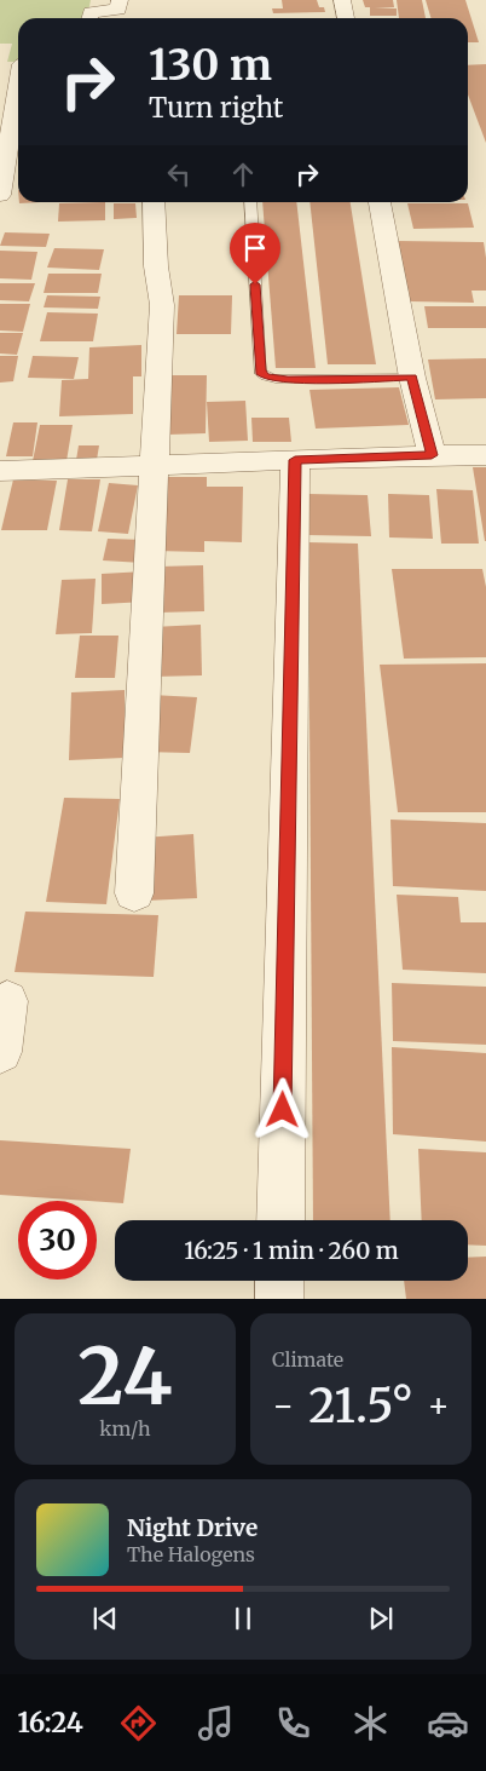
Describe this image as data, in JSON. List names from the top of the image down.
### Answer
{
  "page": {
    "turn": ["130 m", "Turn right"],
    "limit": "30",
    "trip": "16:25 · 1 min · 260 m",
    "tile": [
      ["24", "km/h"],
      "Climate"
    ],
    "heat": ["−", "21.5°", "+"],
    "song": ["Night Drive", "The Halogens"],
    "tabs": "16:24"
  }
}
